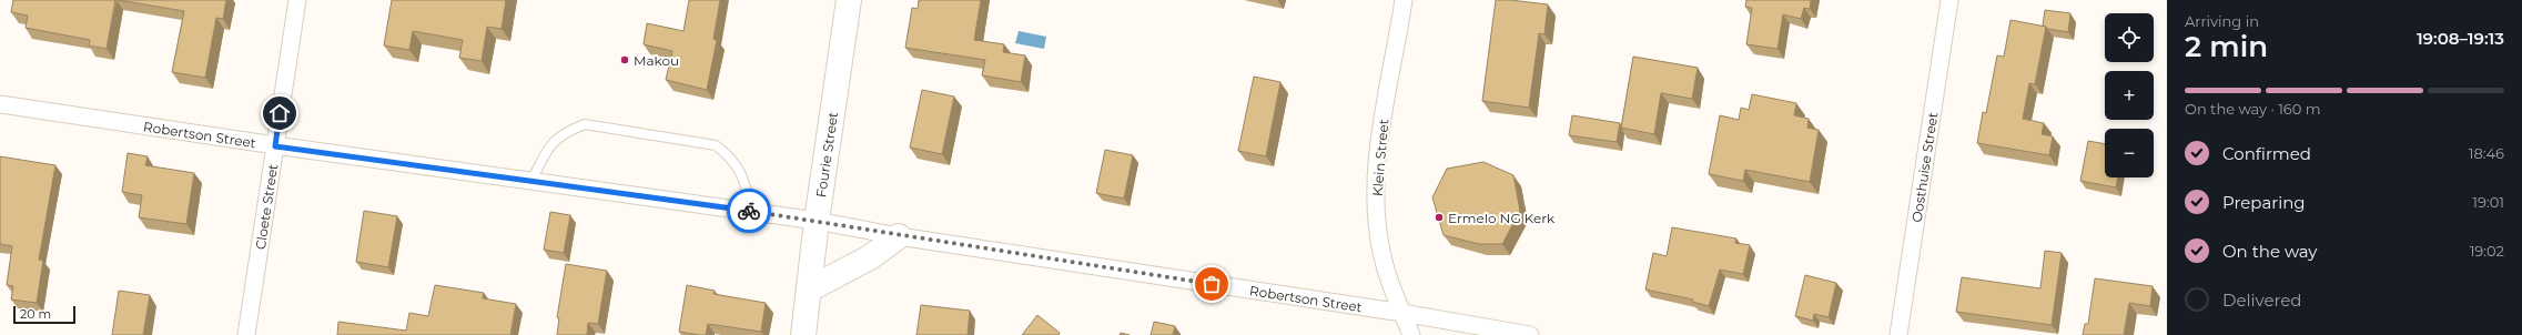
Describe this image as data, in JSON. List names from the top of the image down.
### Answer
{
  "streets": {
    "highway": ["Fourie Street"],
    "street": [
      "Robertson Street",
      "Klein Street",
      "Oosthuise Street",
      "Cloete Street"
    ]
  },
  "crossings": [
    ["Robertson Street", "Fourie Street"],
    ["Robertson Street", "Klein Street"],
    ["Robertson Street", "Cloete Street"]
  ],
  "places": ["Makou", "Ermelo NG Kerk"],
  "scale_bar": "20 m",
  "page": {
    "heading": ["2 min", "Arriving in", "19:08–19:13"],
    "map_buttons": ["+", "−"],
    "bar": "On the way · 160 m",
    "list": [
      ["Confirmed", "18:46"],
      ["Preparing", "19:01"],
      ["On the way", "19:02"],
      "Delivered"
    ],
    "scale": "20 m"
  }
}
